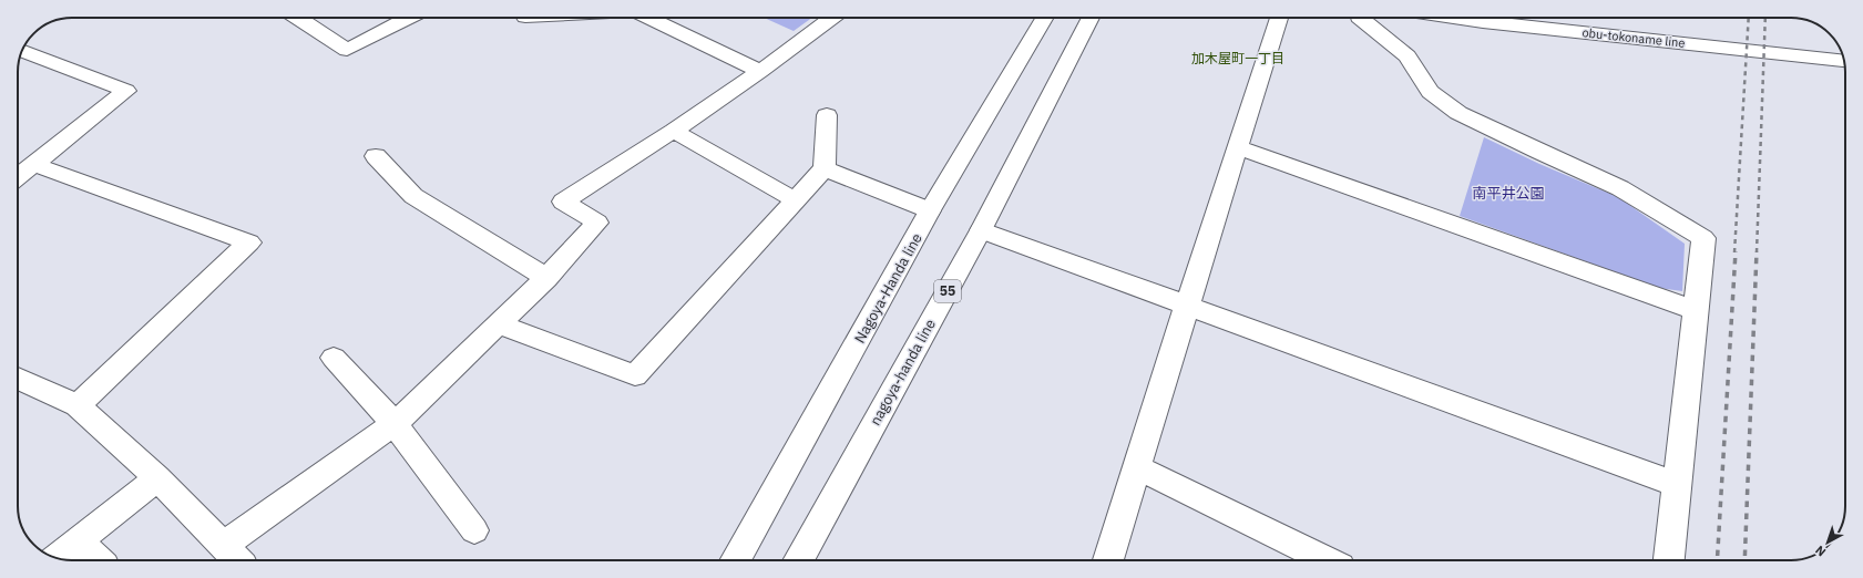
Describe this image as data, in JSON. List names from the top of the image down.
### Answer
{
  "streets": {
    "street": [
      "obu-tokoname line",
      "Nagoya-Handa line",
      "55",
      "nagoya-handa line"
    ]
  },
  "districts": ["加木屋町一丁目"],
  "parks": ["南平井公園"],
  "north": "bottom left"
}
